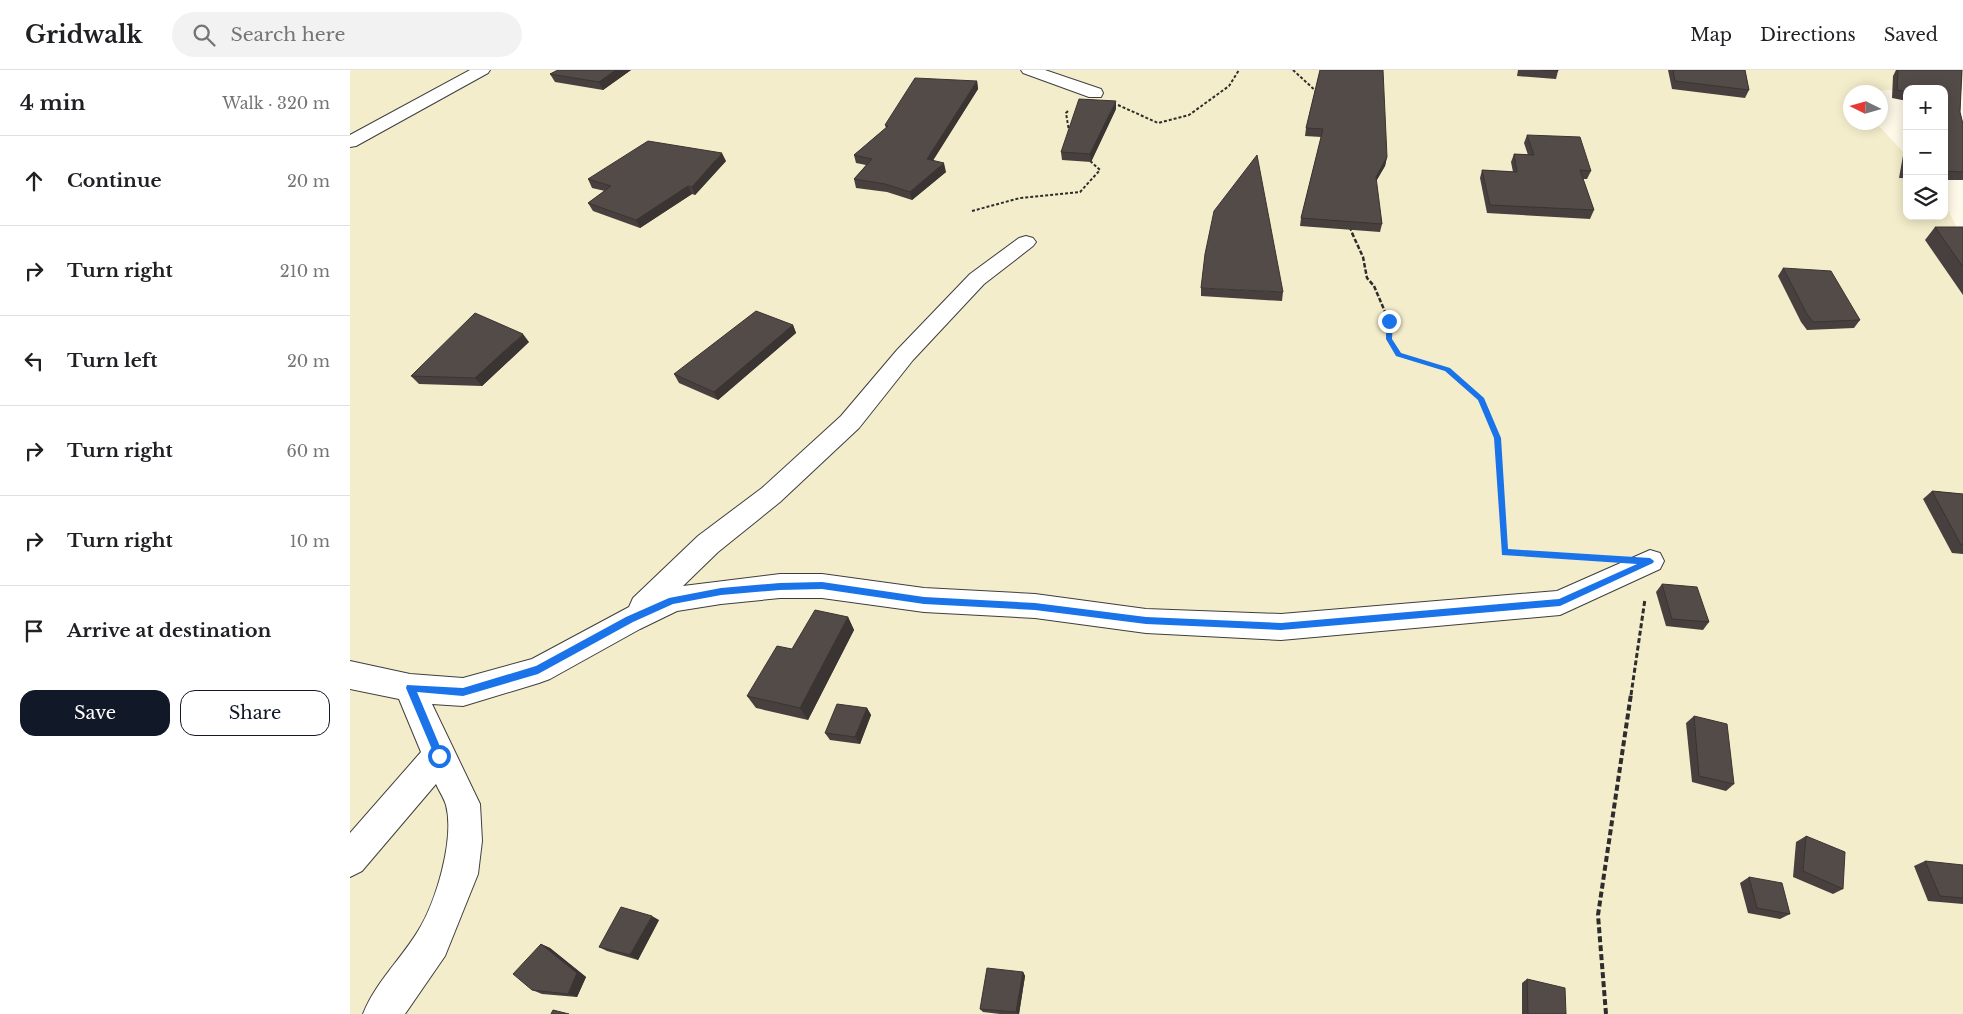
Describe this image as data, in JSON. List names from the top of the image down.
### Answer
{
  "north": "left",
  "page": {
    "header": "Gridwalk",
    "search": "Search here",
    "nav": ["Map", "Directions", "Saved"],
    "heading": ["4 min", "Walk · 320 m"],
    "map_buttons": ["+", "−"],
    "list": [
      ["Continue", "20 m"],
      ["Turn right", "210 m"],
      ["Turn left", "20 m"],
      ["Turn right", "60 m"],
      ["Turn right", "10 m"],
      "Arrive at destination"
    ],
    "buttons": ["Save", "Share"]
  }
}
